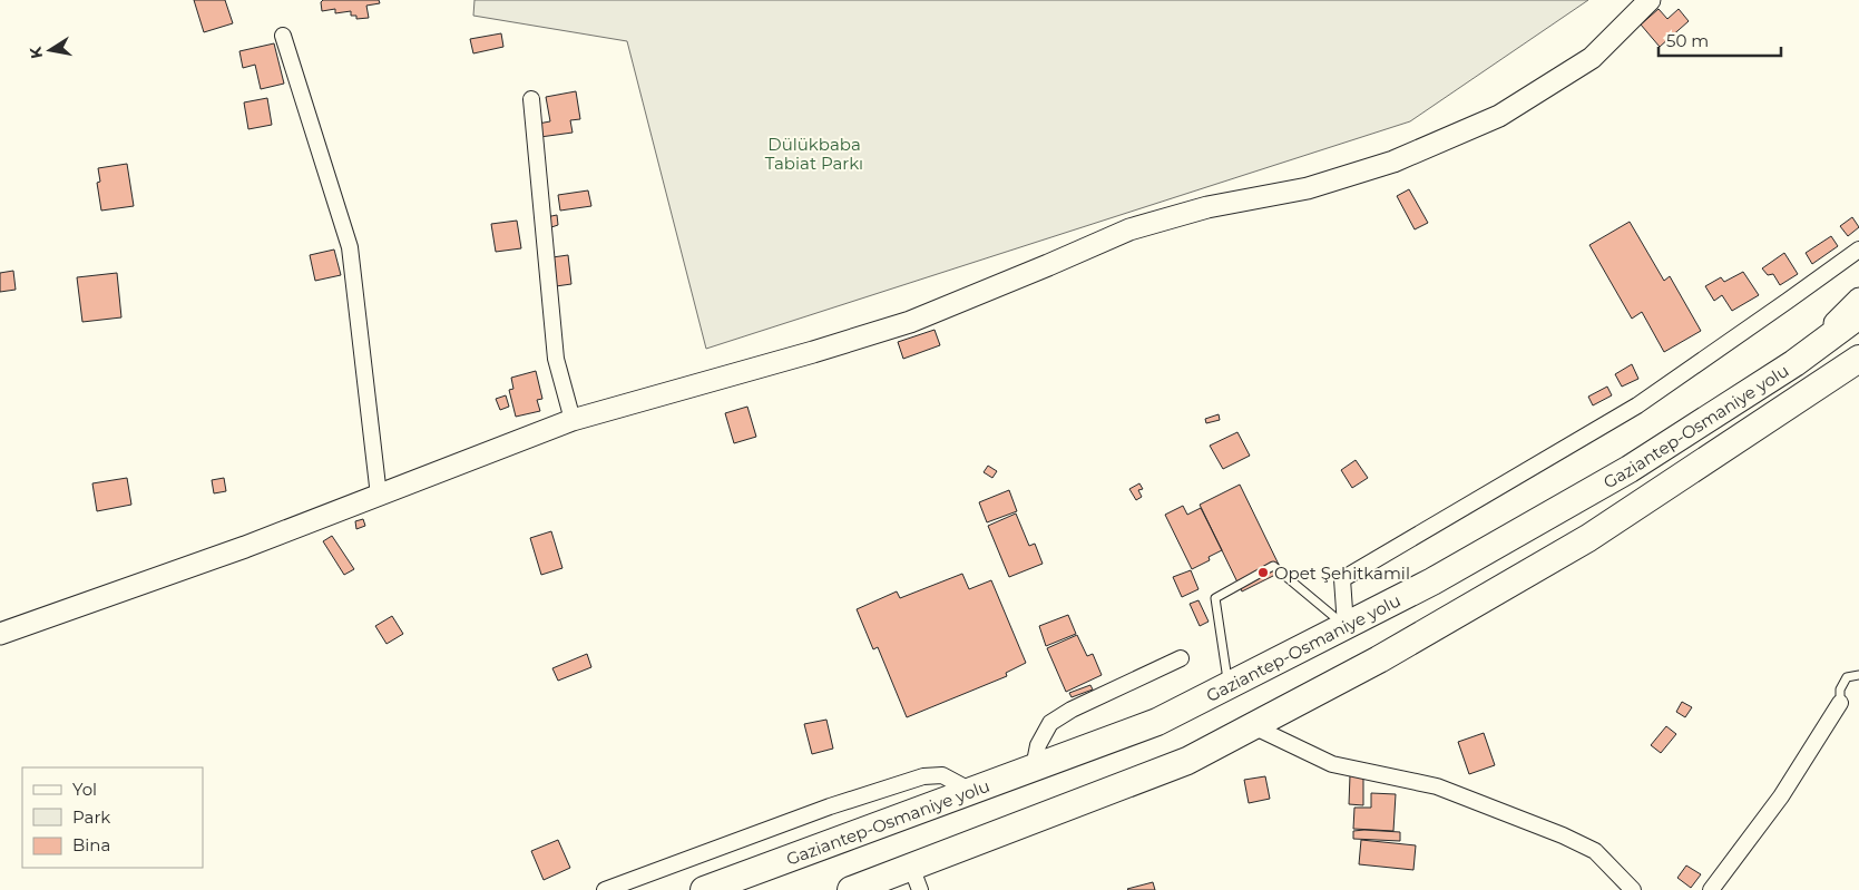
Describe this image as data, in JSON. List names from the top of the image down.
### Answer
{
  "streets": {
    "highway": ["Gaziantep-Osmaniye yolu"]
  },
  "parks": ["Dülükbaba Tabiat Parkı"],
  "places": ["Opet Şehitkamil"],
  "legend": ["Yol", "Park", "Bina"],
  "scale_bar": "50 m",
  "north": "left"
}
